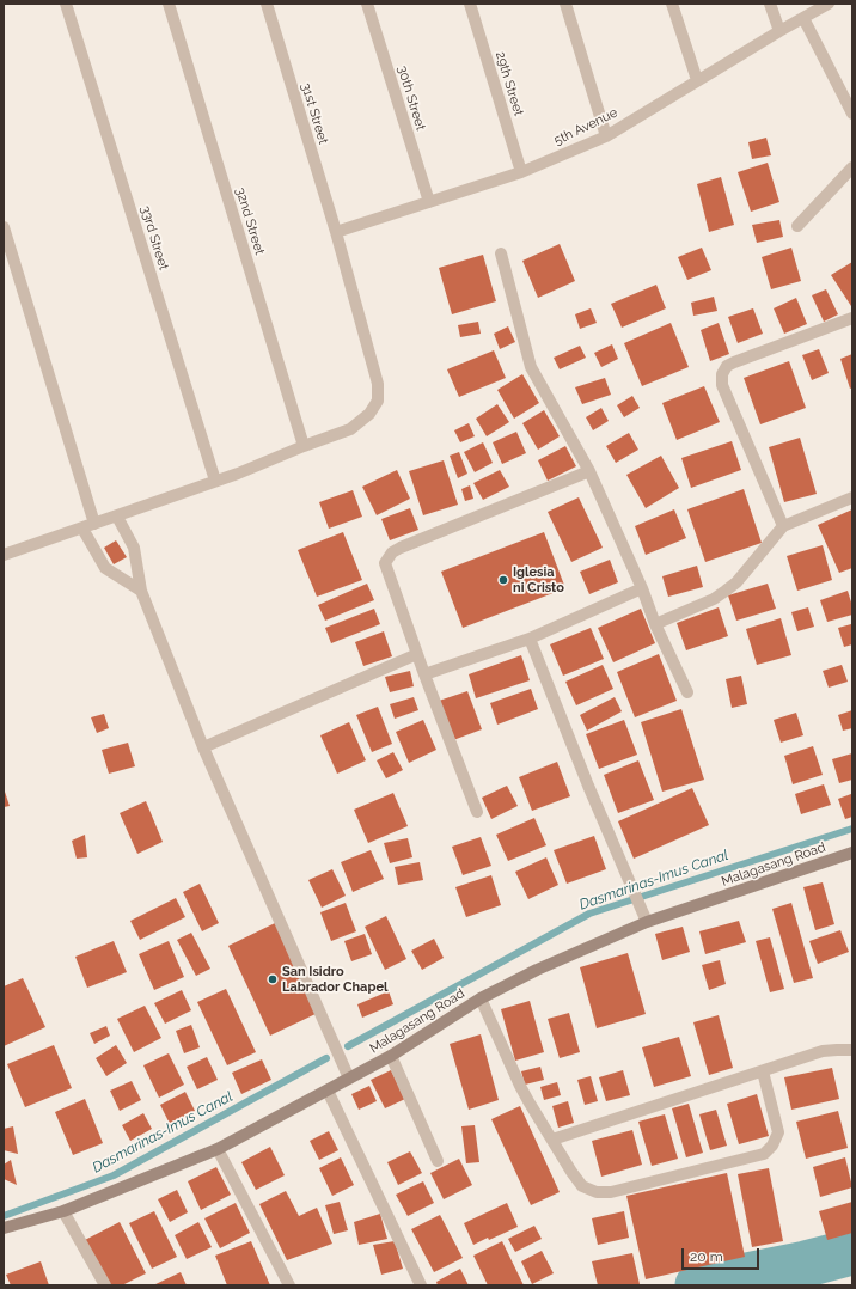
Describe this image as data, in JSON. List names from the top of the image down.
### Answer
{
  "streets": {
    "main road": ["Malagasang Road"],
    "street": [
      "29th Street",
      "30th Street",
      "31st Street",
      "5th Avenue",
      "32nd Street",
      "33rd Street"
    ]
  },
  "crossings": [
    ["29th Street", "5th Avenue"],
    ["30th Street", "5th Avenue"],
    ["31st Street", "5th Avenue"],
    ["31st Street", "32nd Street"],
    ["31st Street", "33rd Street"]
  ],
  "water": ["Dasmarinas-Imus Canal"],
  "places": ["Iglesia ni Cristo", "San Isidro Labrador Chapel"],
  "scale_bar": "20 m"
}
